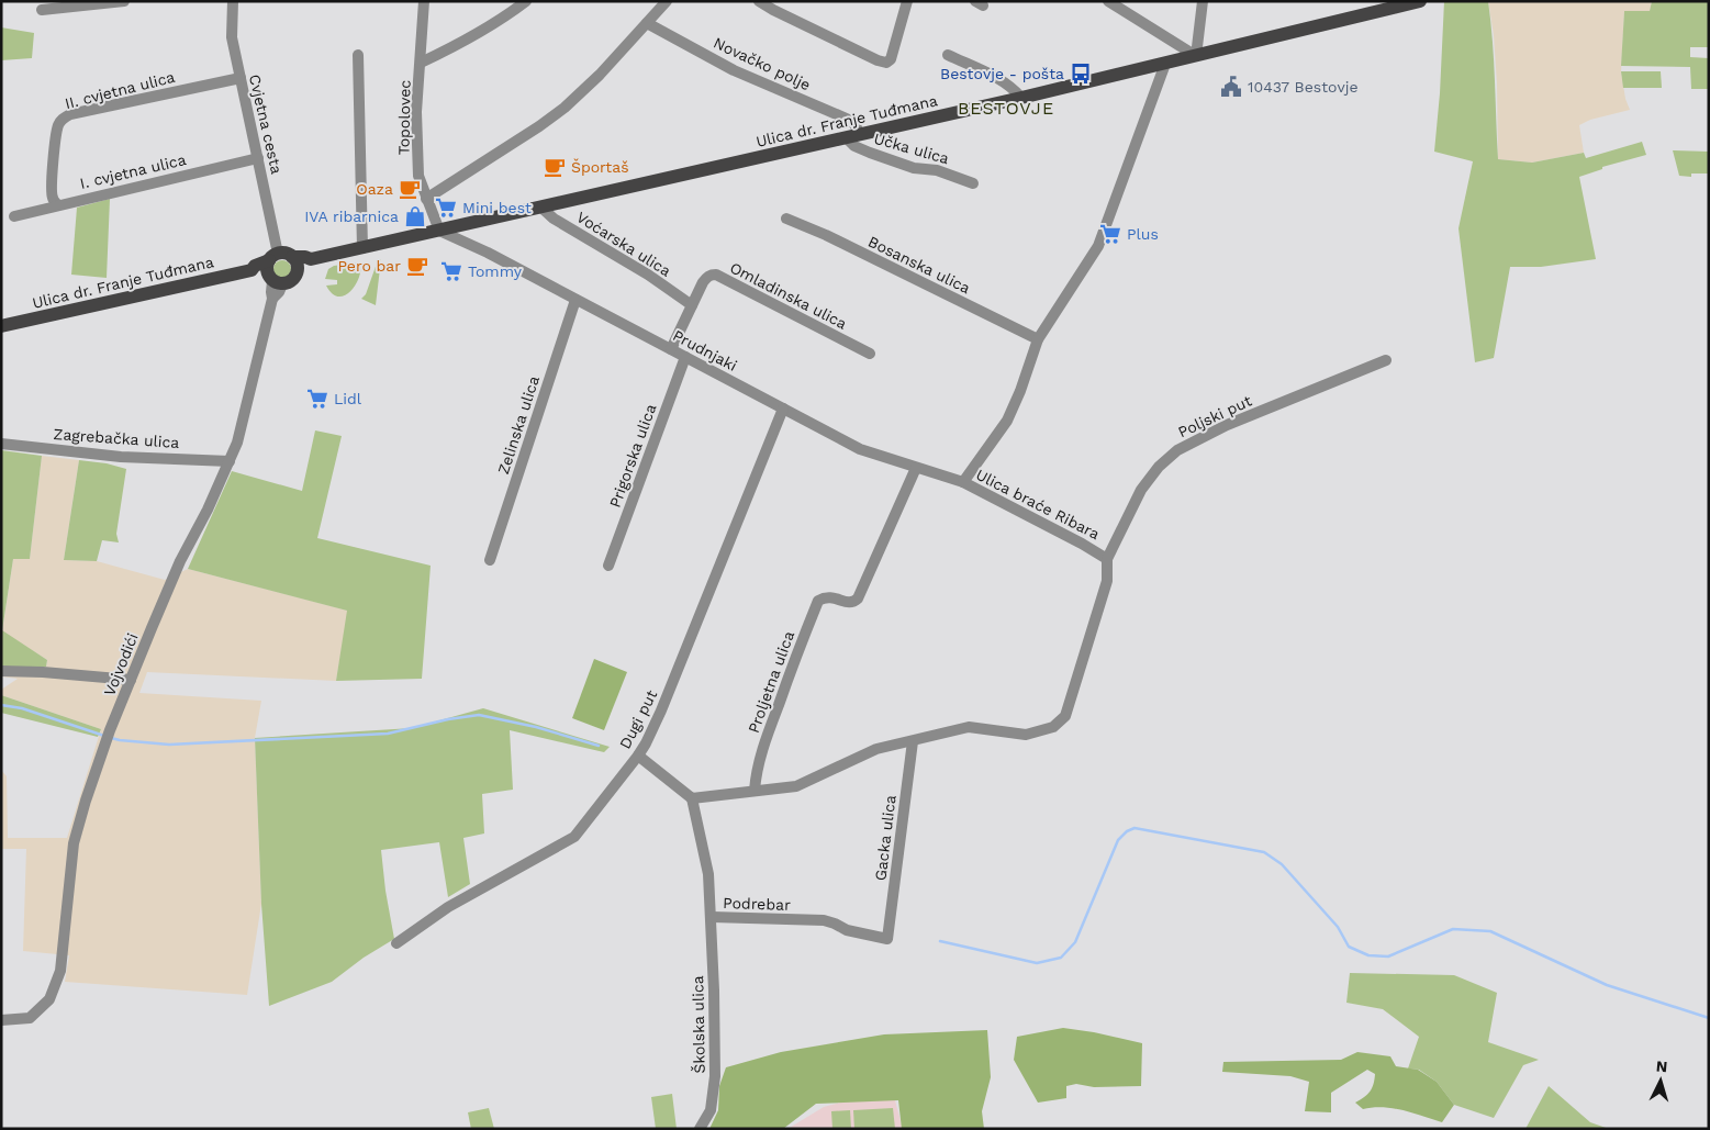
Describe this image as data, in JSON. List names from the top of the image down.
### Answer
{
  "streets": {
    "main road": ["Ulica dr. Franje Tuđmana"],
    "street": [
      "Novačko polje",
      "II. cvjetna ulica",
      "Topolovec",
      "Cvjetna cesta",
      "Učka ulica",
      "I. cvjetna ulica",
      "Voćarska ulica",
      "Bosanska ulica",
      "Omladinska ulica",
      "Prudnjaki",
      "Poljski put",
      "Zelinska ulica",
      "Zagrebačka ulica",
      "Prigorska ulica",
      "Ulica braće Ribara",
      "Vojvodići",
      "Proljetna ulica",
      "Dugi put",
      "Gacka ulica",
      "Podrebar",
      "Školska ulica"
    ]
  },
  "crossings": [
    ["Novačko polje", "Ulica dr. Franje Tuđmana"],
    ["II. cvjetna ulica", "Cvjetna cesta"],
    ["II. cvjetna ulica", "I. cvjetna ulica"],
    ["Topolovec", "Ulica dr. Franje Tuđmana"],
    ["Topolovec", "Prudnjaki"],
    ["Ulica dr. Franje Tuđmana", "Cvjetna cesta"],
    ["Ulica dr. Franje Tuđmana", "Učka ulica"],
    ["Ulica dr. Franje Tuđmana", "Voćarska ulica"],
    ["Ulica dr. Franje Tuđmana", "Prudnjaki"],
    ["Ulica dr. Franje Tuđmana", "Ulica braće Ribara"],
    ["Ulica dr. Franje Tuđmana", "Vojvodići"],
    ["Cvjetna cesta", "I. cvjetna ulica"],
    ["Cvjetna cesta", "Vojvodići"],
    ["Voćarska ulica", "Omladinska ulica"],
    ["Bosanska ulica", "Ulica braće Ribara"],
    ["Omladinska ulica", "Prudnjaki"],
    ["Prudnjaki", "Zelinska ulica"],
    ["Prudnjaki", "Prigorska ulica"],
    ["Prudnjaki", "Ulica braće Ribara"],
    ["Prudnjaki", "Proljetna ulica"],
    ["Prudnjaki", "Dugi put"],
    ["Poljski put", "Ulica braće Ribara"],
    ["Zagrebačka ulica", "Vojvodići"],
    ["Ulica braće Ribara", "Proljetna ulica"],
    ["Ulica braće Ribara", "Gacka ulica"],
    ["Ulica braće Ribara", "Podrebar"],
    ["Gacka ulica", "Podrebar"],
    ["Podrebar", "Školska ulica"]
  ],
  "districts": ["BESTOVJE"],
  "places": {
    "bus stop": ["Bestovje - pošta"],
    "public building": ["10437 Bestovje"],
    "cafe": ["Športaš", "Oaza", "Pero bar"],
    "supermarket": [
      "Mini best",
      "Plus",
      "Tommy",
      "Lidl"
    ],
    "shop": ["IVA ribarnica"]
  },
  "north": "top"
}
